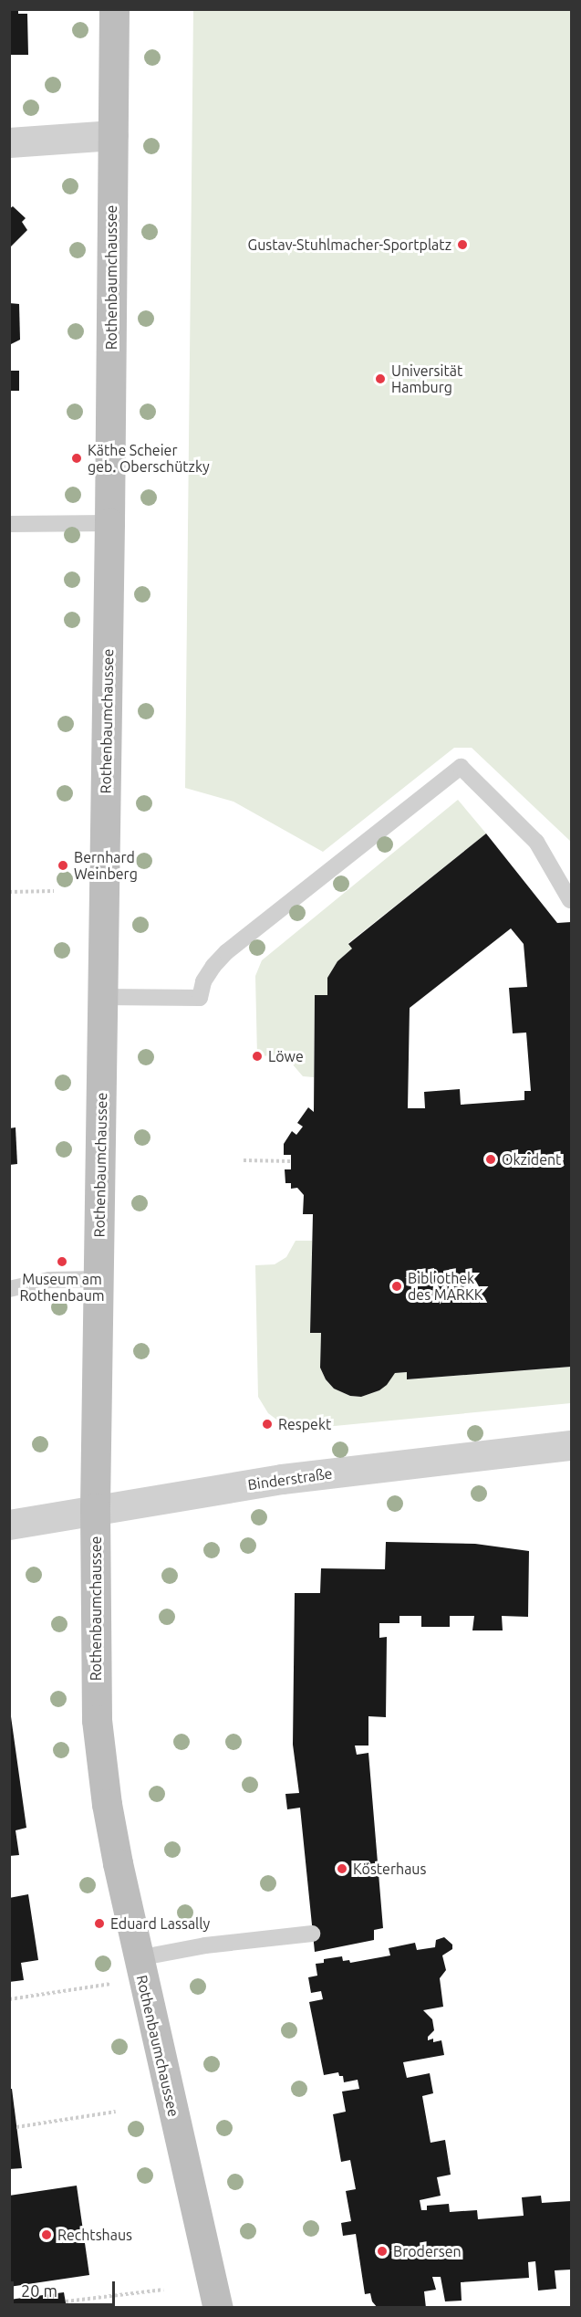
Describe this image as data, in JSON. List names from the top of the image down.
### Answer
{
  "streets": {
    "main road": ["Rothenbaumchaussee"],
    "street": ["Binderstraße"]
  },
  "crossings": [
    ["Rothenbaumchaussee", "Binderstraße"]
  ],
  "places": [
    "Gustav-Stuhlmacher-Sportplatz",
    "Universität Hamburg",
    "Käthe Scheier geb. Oberschützky",
    "Bernhard Weinberg",
    "Löwe",
    "Okzident",
    "Museum am Rothenbaum",
    "Bibliothek des MARKK",
    "Respekt",
    "Kösterhaus",
    "Eduard Lassally",
    "Rechtshaus",
    "Brodersen"
  ],
  "scale_bar": "20 m"
}
